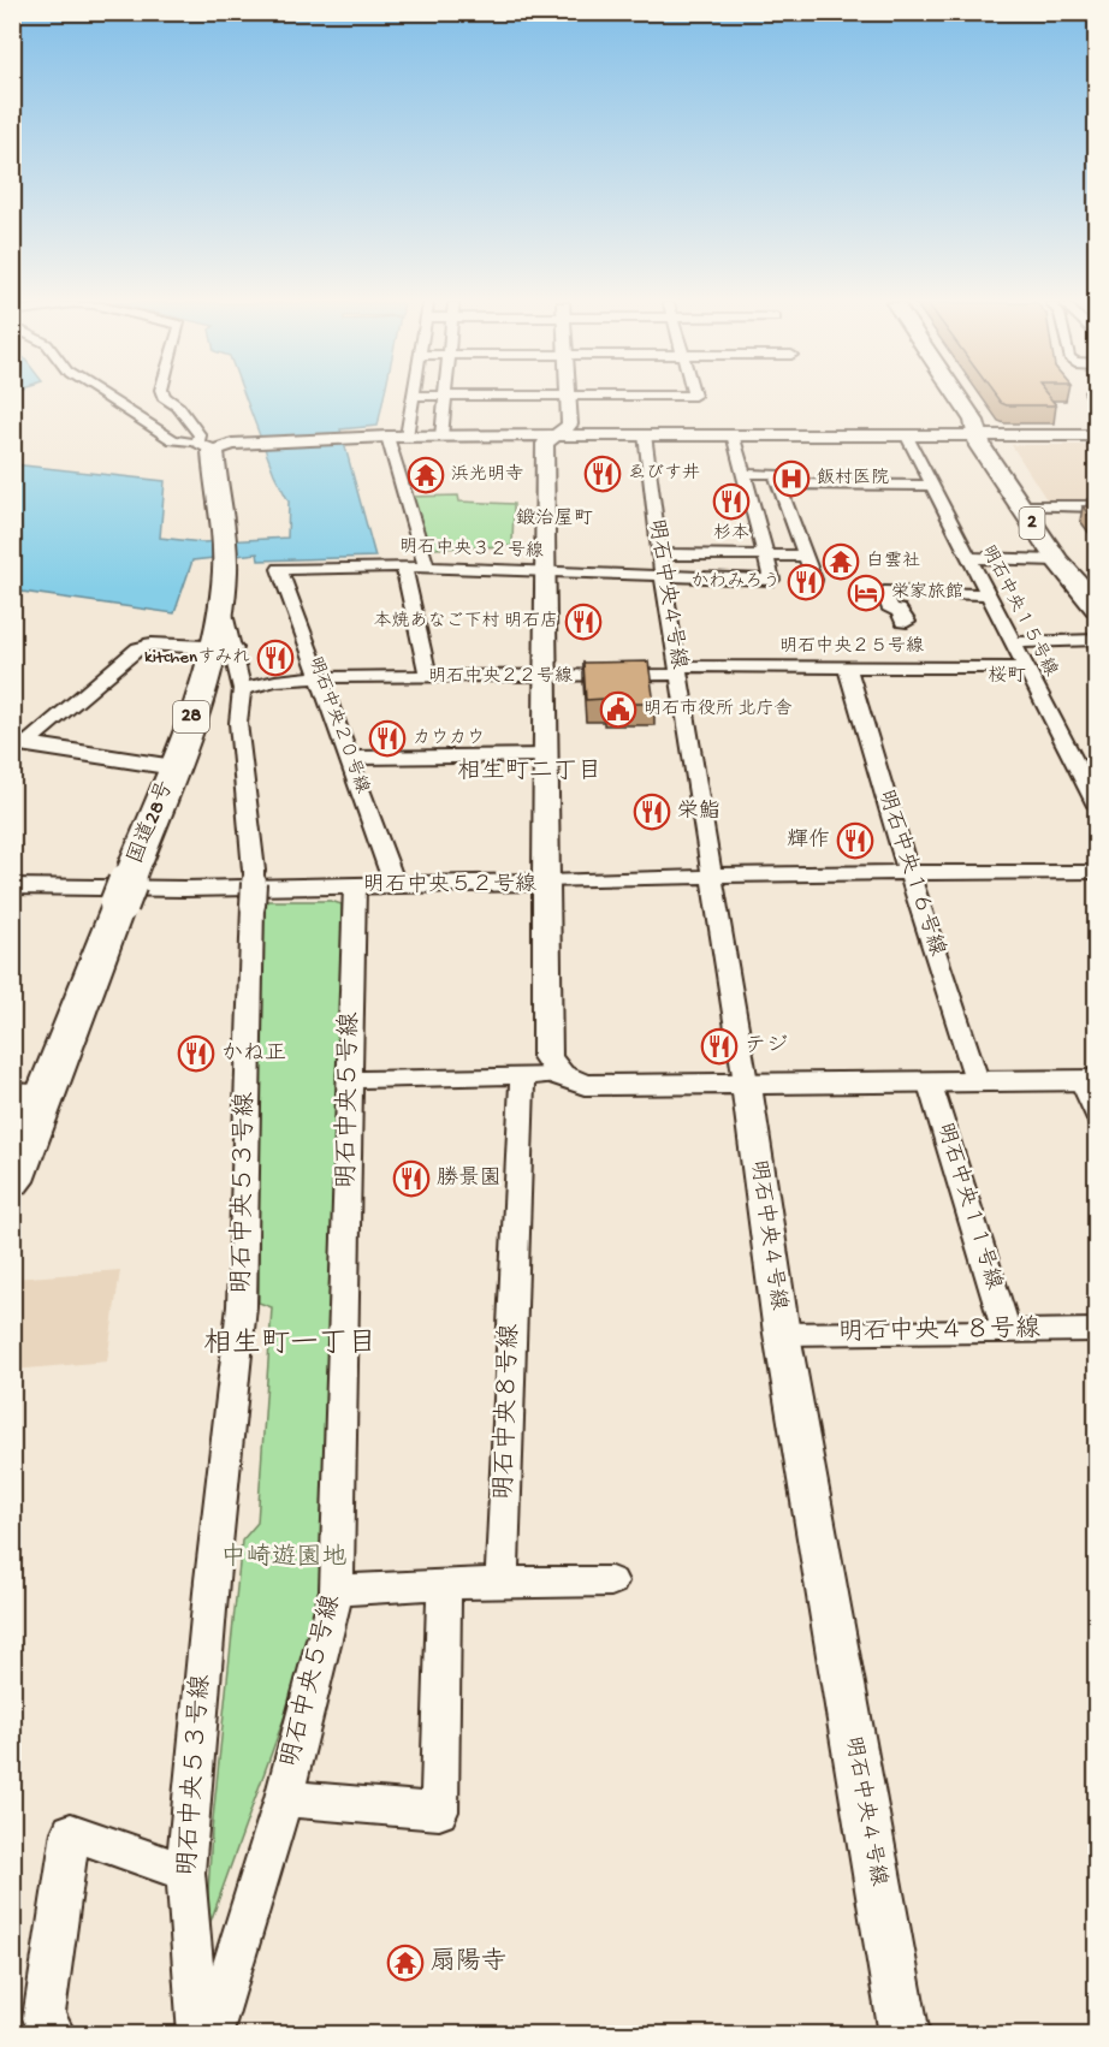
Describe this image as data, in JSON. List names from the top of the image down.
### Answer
{
  "streets": {
    "highway": ["2", "28", "国道28号"],
    "street": [
      "明石中央３２号線",
      "明石中央４号線",
      "明石中央１５号線",
      "明石中央２５号線",
      "明石中央２２号線",
      "明石中央２０号線",
      "明石中央１６号線",
      "明石中央５２号線",
      "明石中央５号線",
      "明石中央５３号線",
      "明石中央１１号線",
      "明石中央４８号線",
      "明石中央８号線"
    ]
  },
  "crossings": [
    ["明石中央３２号線", "明石中央４号線"],
    ["明石中央３２号線", "明石中央２０号線"],
    ["明石中央４号線", "明石中央２５号線"],
    ["明石中央４号線", "明石中央２２号線"],
    ["明石中央４号線", "明石中央４８号線"],
    ["明石中央１５号線", "明石中央２５号線"],
    ["明石中央２５号線", "明石中央２２号線"],
    ["明石中央２５号線", "明石中央１６号線"],
    ["明石中央２２号線", "明石中央２０号線"],
    ["明石中央２０号線", "明石中央５２号線"],
    ["国道28号", "明石中央５３号線"],
    ["明石中央５２号線", "明石中央５号線"],
    ["明石中央１１号線", "明石中央４８号線"]
  ],
  "districts": [
    "鍛治屋町",
    "桜町",
    "相生町二丁目",
    "相生町一丁目"
  ],
  "parks": ["中崎遊園地"],
  "places": {
    "restaurant": [
      "ゑびす井",
      "杉本",
      "かわみろう",
      "本焼あなご下村 明石店",
      "kitchenすみれ",
      "カウカウ",
      "栄鮨",
      "輝作",
      "テジ",
      "かね正",
      "勝景園"
    ],
    "temple": ["浜光明寺", "白雲社", "扇陽寺"],
    "hospital": ["飯村医院"],
    "hotel": ["栄家旅館"],
    "public building": ["明石市役所 北庁舎"]
  }
}
